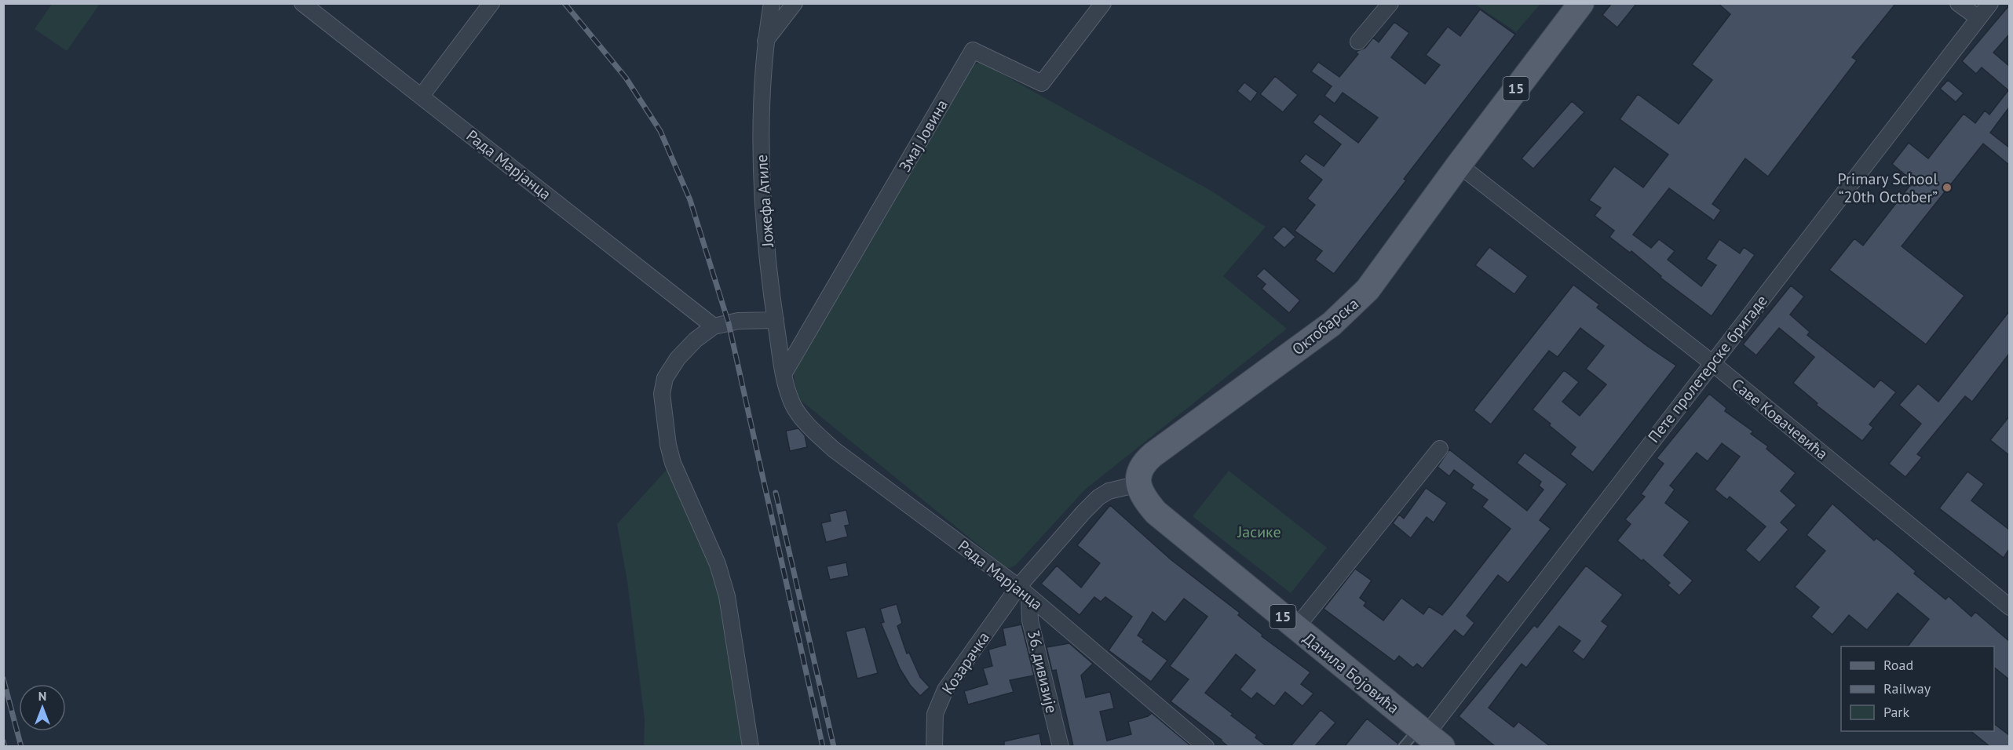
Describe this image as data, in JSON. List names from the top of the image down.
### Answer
{
  "streets": {
    "main road": ["15", "Октобарска", "Данила Бојовића"],
    "street": [
      "Змај Јовина",
      "Рада Марјанца",
      "Јожефа Атиле",
      "Пете пролетерске бригаде",
      "Саве Ковачевића",
      "Козарачка",
      "36. дивизије"
    ]
  },
  "crossings": [
    ["Змај Јовина", "Јожефа Атиле"],
    ["Рада Марјанца", "Јожефа Атиле"],
    ["Рада Марјанца", "Козарачка"],
    ["Рада Марјанца", "36. дивизије"],
    ["Октобарска", "Саве Ковачевића"],
    ["Октобарска", "Данила Бојовића"],
    ["Пете пролетерске бригаде", "Саве Ковачевића"],
    ["Пете пролетерске бригаде", "Данила Бојовића"],
    ["Козарачка", "36. дивизије"]
  ],
  "parks": ["Јасике"],
  "places": ["Primary School “20th October”"],
  "legend": ["Road", "Railway", "Park"],
  "north": "top"
}
